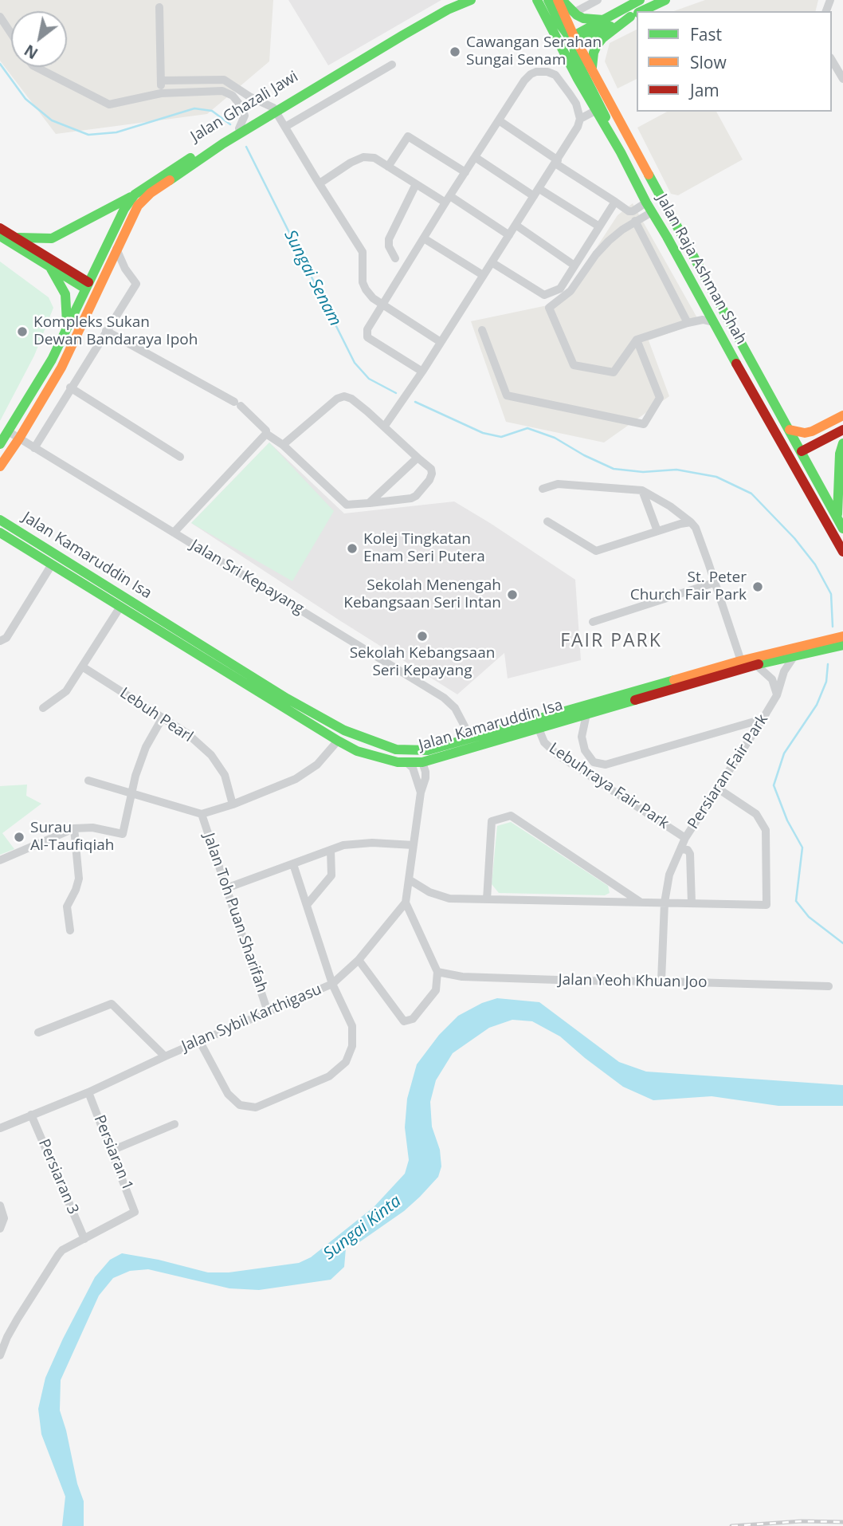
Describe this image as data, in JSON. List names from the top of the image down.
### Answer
{
  "streets": {
    "main road": ["Jalan Ghazali Jawi", "Jalan Raja Ashman Shah", "Jalan Kamaruddin Isa"],
    "street": [
      "Jalan Sri Kepayang",
      "Lebuh Pearl",
      "Persiaran Fair Park",
      "Lebuhraya Fair Park",
      "Jalan Toh Puan Sharifah",
      "Jalan Yeoh Khuan Joo",
      "Jalan Sybil Karthigasu",
      "Persiaran 1",
      "Persiaran 3"
    ]
  },
  "crossings": [
    ["Jalan Ghazali Jawi", "Jalan Sri Kepayang"],
    ["Jalan Kamaruddin Isa", "Jalan Sri Kepayang"],
    ["Jalan Kamaruddin Isa", "Persiaran Fair Park"],
    ["Jalan Kamaruddin Isa", "Lebuhraya Fair Park"],
    ["Persiaran Fair Park", "Lebuhraya Fair Park"],
    ["Persiaran Fair Park", "Jalan Yeoh Khuan Joo"],
    ["Jalan Toh Puan Sharifah", "Jalan Sybil Karthigasu"],
    ["Jalan Sybil Karthigasu", "Persiaran 1"],
    ["Jalan Sybil Karthigasu", "Persiaran 3"],
    ["Persiaran 1", "Persiaran 3"]
  ],
  "districts": ["FAIR PARK"],
  "water": ["Sungai Senam", "Sungai Kinta"],
  "places": [
    "Cawangan Serahan Sungai Senam",
    "Kompleks Sukan Dewan Bandaraya Ipoh",
    "Kolej Tingkatan Enam Seri Putera",
    "St. Peter Church Fair Park",
    "Sekolah Menengah Kebangsaan Seri Intan",
    "Sekolah Kebangsaan Seri Kepayang",
    "Surau Al-Taufiqiah"
  ],
  "legend": ["Fast", "Slow", "Jam"],
  "north": "bottom left"
}
